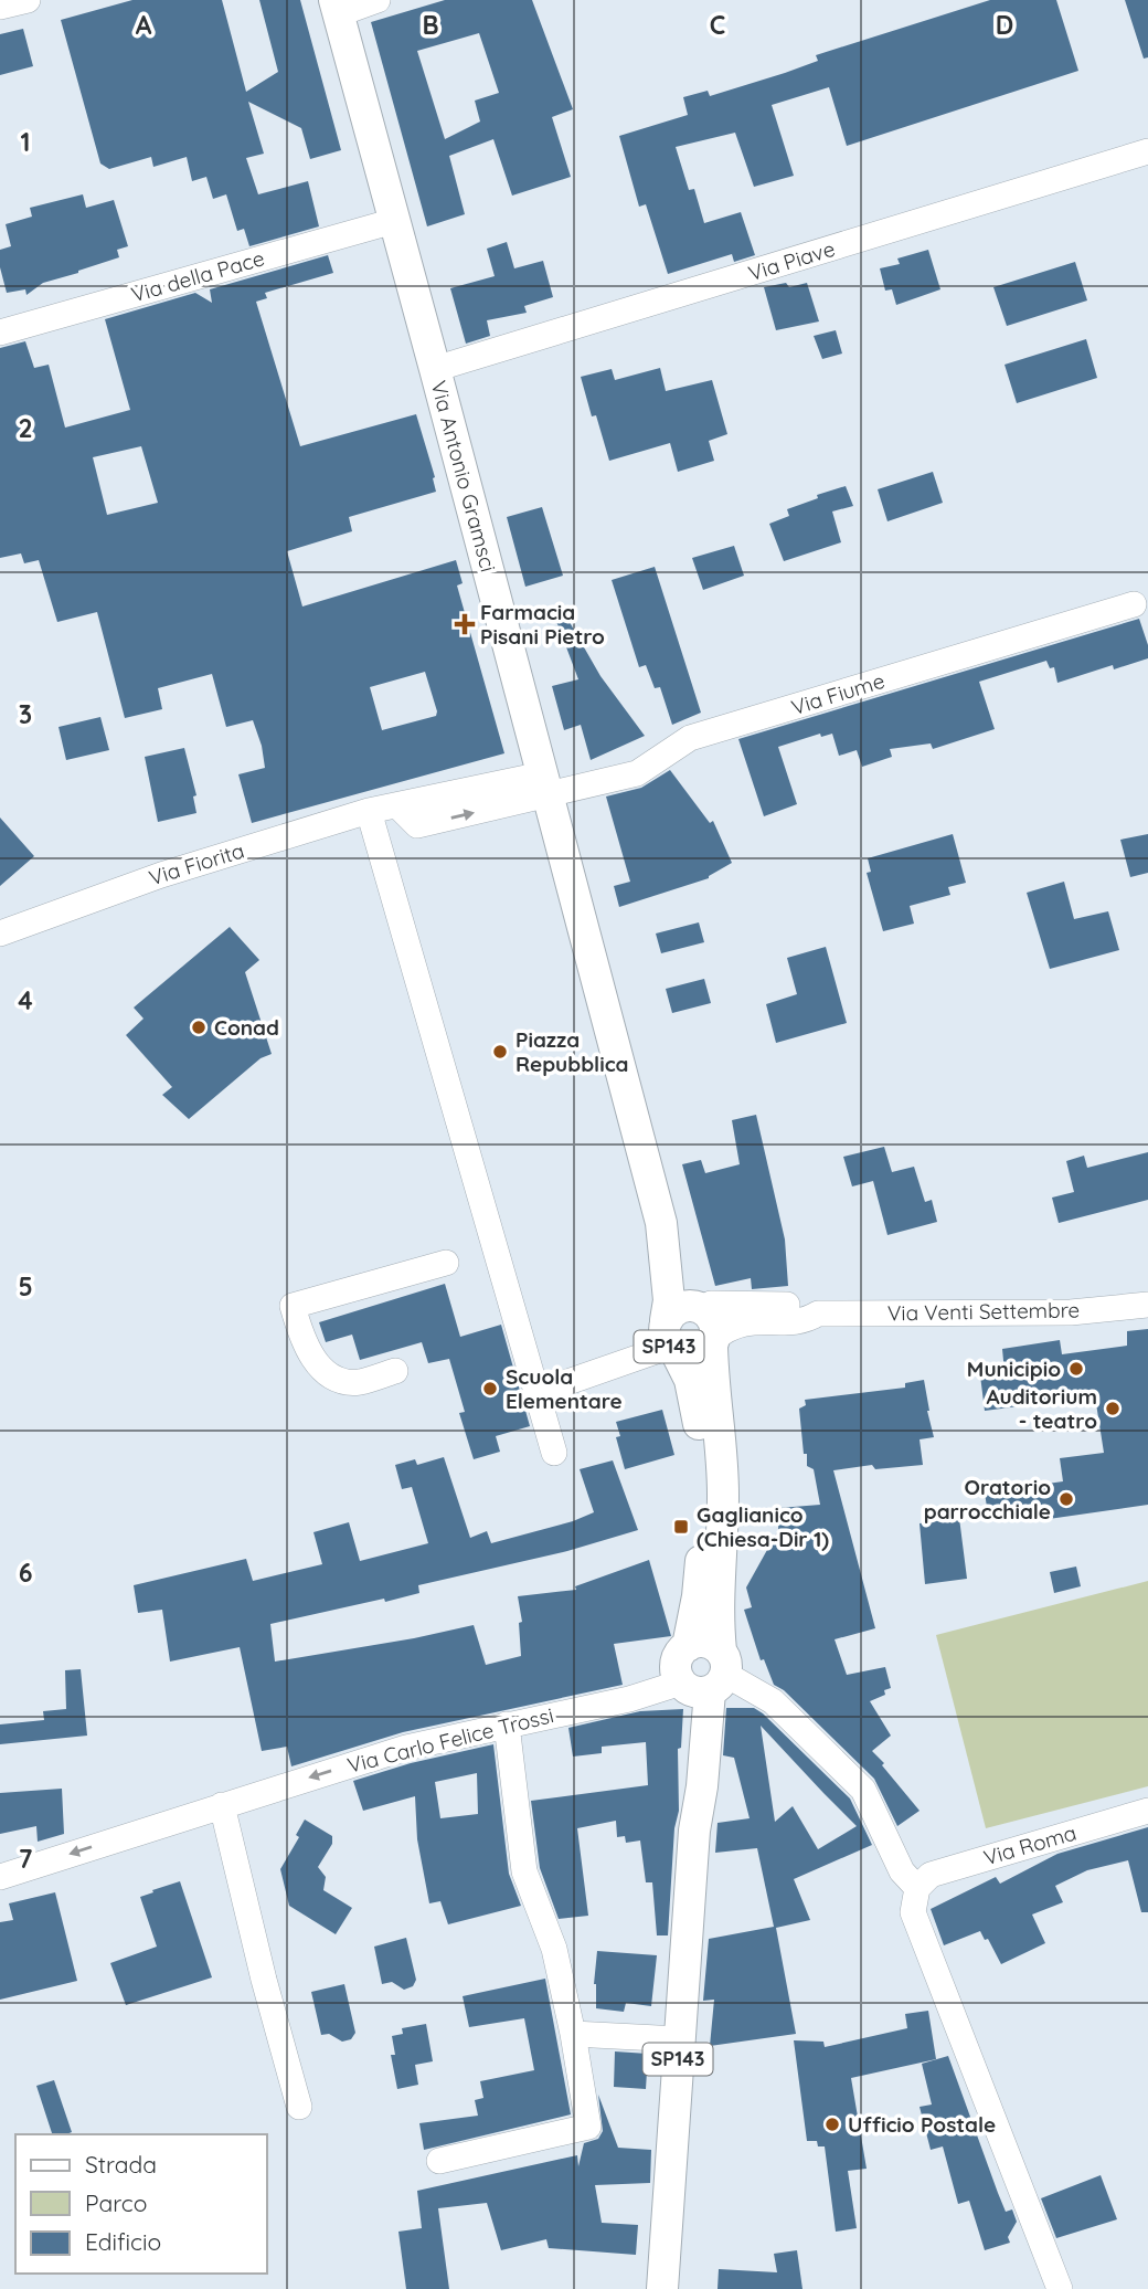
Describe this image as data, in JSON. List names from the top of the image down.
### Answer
{
  "streets": {
    "main road": ["Via Antonio Gramsci", "SP143"],
    "street": [
      "Via Piave",
      "Via della Pace",
      "Via Fiume",
      "Via Fiorita",
      "Via Venti Settembre",
      "Via Carlo Felice Trossi",
      "Via Roma"
    ]
  },
  "crossings": [
    ["Via Piave", "Via Antonio Gramsci"],
    ["Via della Pace", "Via Antonio Gramsci"],
    ["Via Antonio Gramsci", "Via Fiume"],
    ["Via Antonio Gramsci", "Via Fiorita"],
    ["Via Antonio Gramsci", "Via Venti Settembre"],
    ["Via Antonio Gramsci", "SP143"],
    ["Via Antonio Gramsci", "Via Carlo Felice Trossi"],
    ["Via Fiume", "Via Fiorita"],
    ["Via Venti Settembre", "SP143"],
    ["SP143", "Via Carlo Felice Trossi"]
  ],
  "one_way": ["Via Carlo Felice Trossi"],
  "places": {
    "health": ["Farmacia Pisani Pietro"],
    "other": [
      "Conad",
      "Piazza Repubblica",
      "Municipio",
      "Scuola Elementare",
      "Auditorium - teatro",
      "Oratorio parrocchiale",
      "Ufficio Postale"
    ],
    "transit": ["Gaglianico (Chiesa-Dir 1)"]
  },
  "legend": ["Strada", "Parco", "Edificio"],
  "grid": {
    "columns": [
      "A",
      "B",
      "C",
      "D"
    ],
    "rows": [
      "1",
      "2",
      "3",
      "4",
      "5",
      "6",
      "7"
    ]
  }
}
